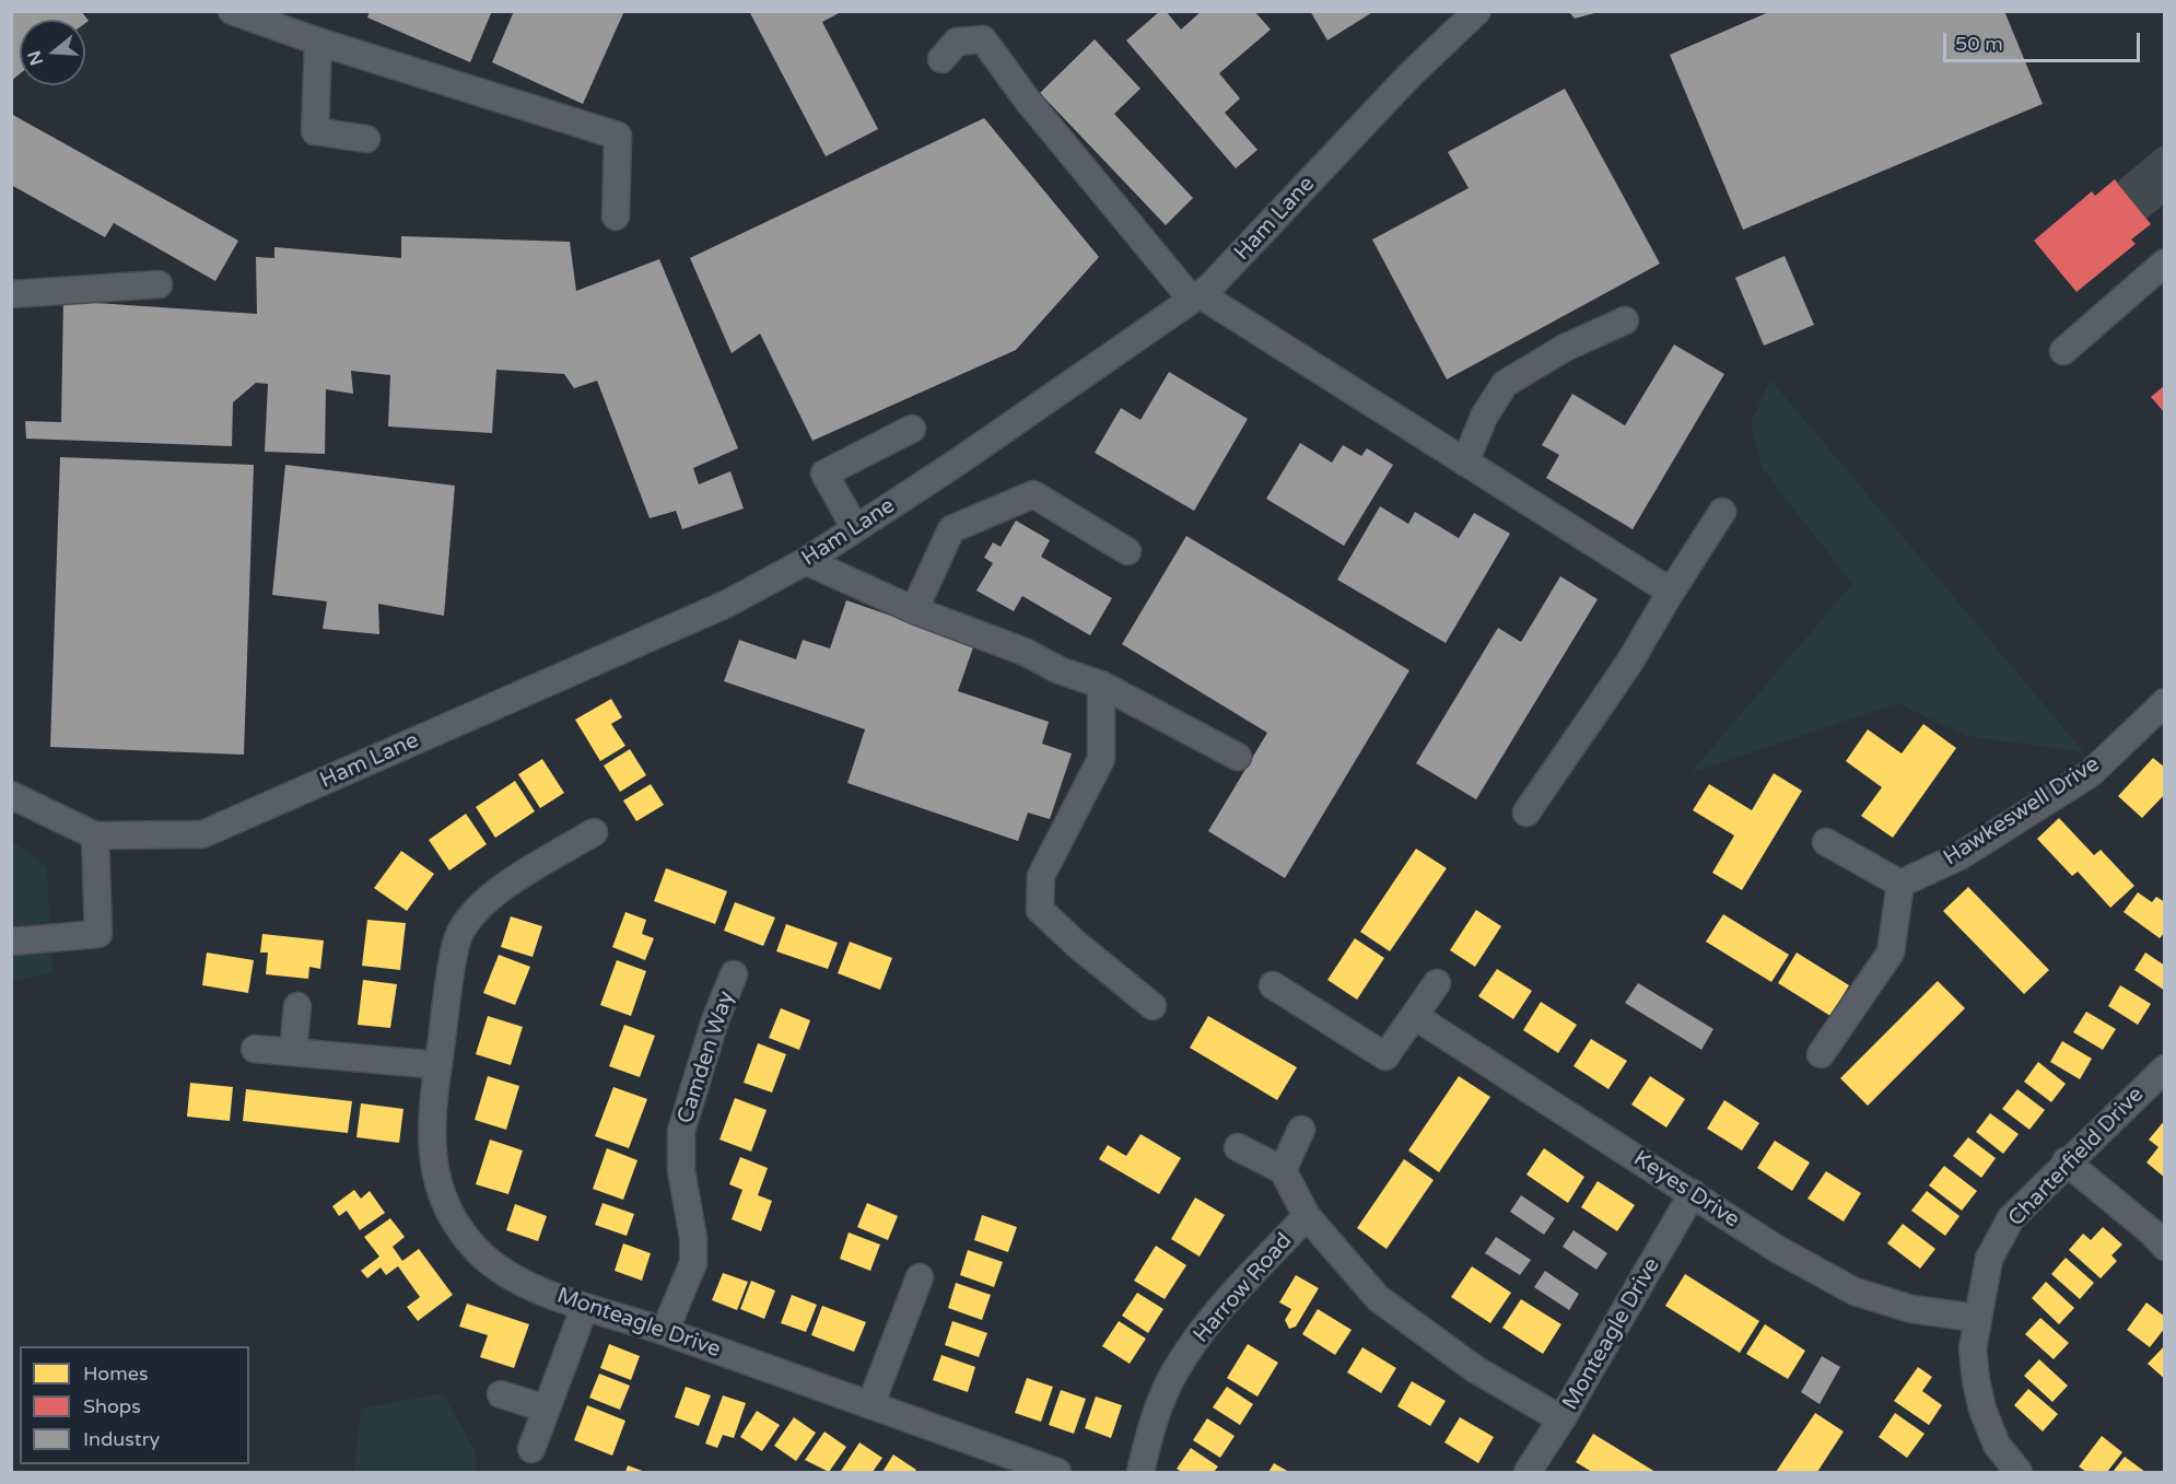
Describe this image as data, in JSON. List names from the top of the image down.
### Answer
{
  "streets": {
    "street": [
      "Ham Lane",
      "Hawkeswell Drive",
      "Camden Way",
      "Charterfield Drive",
      "Keyes Drive",
      "Harrow Road",
      "Monteagle Drive"
    ]
  },
  "crossings": [
    ["Camden Way", "Monteagle Drive"],
    ["Charterfield Drive", "Keyes Drive"],
    ["Keyes Drive", "Monteagle Drive"]
  ],
  "legend": ["Homes", "Shops", "Industry"],
  "scale_bar": "50 m",
  "north": "left"
}
